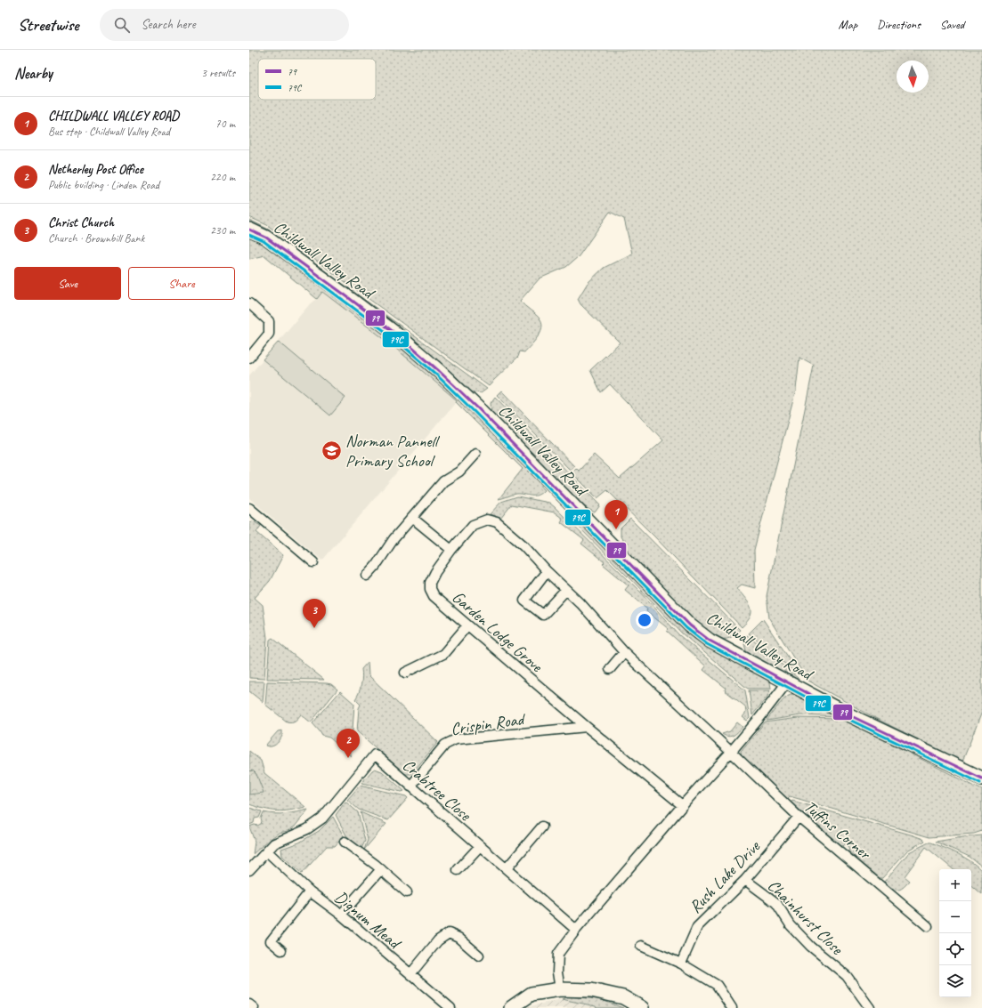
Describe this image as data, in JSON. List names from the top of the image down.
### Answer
{
  "streets": {
    "main road": ["Childwall Valley Road"],
    "street": [
      "Garden Lodge Grove",
      "Crispin Road",
      "Crabtree Close",
      "Tuffins Corner",
      "Rush Lake Drive",
      "Chainhurst Close",
      "Dignum Mead"
    ]
  },
  "crossings": [
    ["Garden Lodge Grove", "Crispin Road"],
    ["Garden Lodge Grove", "Tuffins Corner"],
    ["Crispin Road", "Crabtree Close"],
    ["Crabtree Close", "Dignum Mead"],
    ["Tuffins Corner", "Rush Lake Drive"],
    ["Rush Lake Drive", "Chainhurst Close"]
  ],
  "places": {
    "school or university": ["Norman Pannell Primary School"]
  },
  "lines": ["transit line 79", "transit line 79C"],
  "legend": ["79", "79C"],
  "north": "bottom",
  "page": {
    "header": "Streetwise",
    "search": "Search here",
    "nav": ["Map", "Directions", "Saved"],
    "heading": ["Nearby", "3 results"],
    "list": [
      {
        "mark": "1",
        "name": "CHILDWALL VALLEY ROAD",
        "note": "Bus stop · Childwall Valley Road",
        "value": "70 m"
      },
      {
        "mark": "2",
        "name": "Netherley Post Office",
        "note": "Public building · Linden Road",
        "value": "220 m"
      },
      {
        "mark": "3",
        "name": "Christ Church",
        "note": "Church · Brownbill Bank",
        "value": "230 m"
      }
    ],
    "buttons": ["Save", "Share"],
    "pins": ["1", "3", "2"],
    "map_buttons": ["+", "−"]
  }
}
